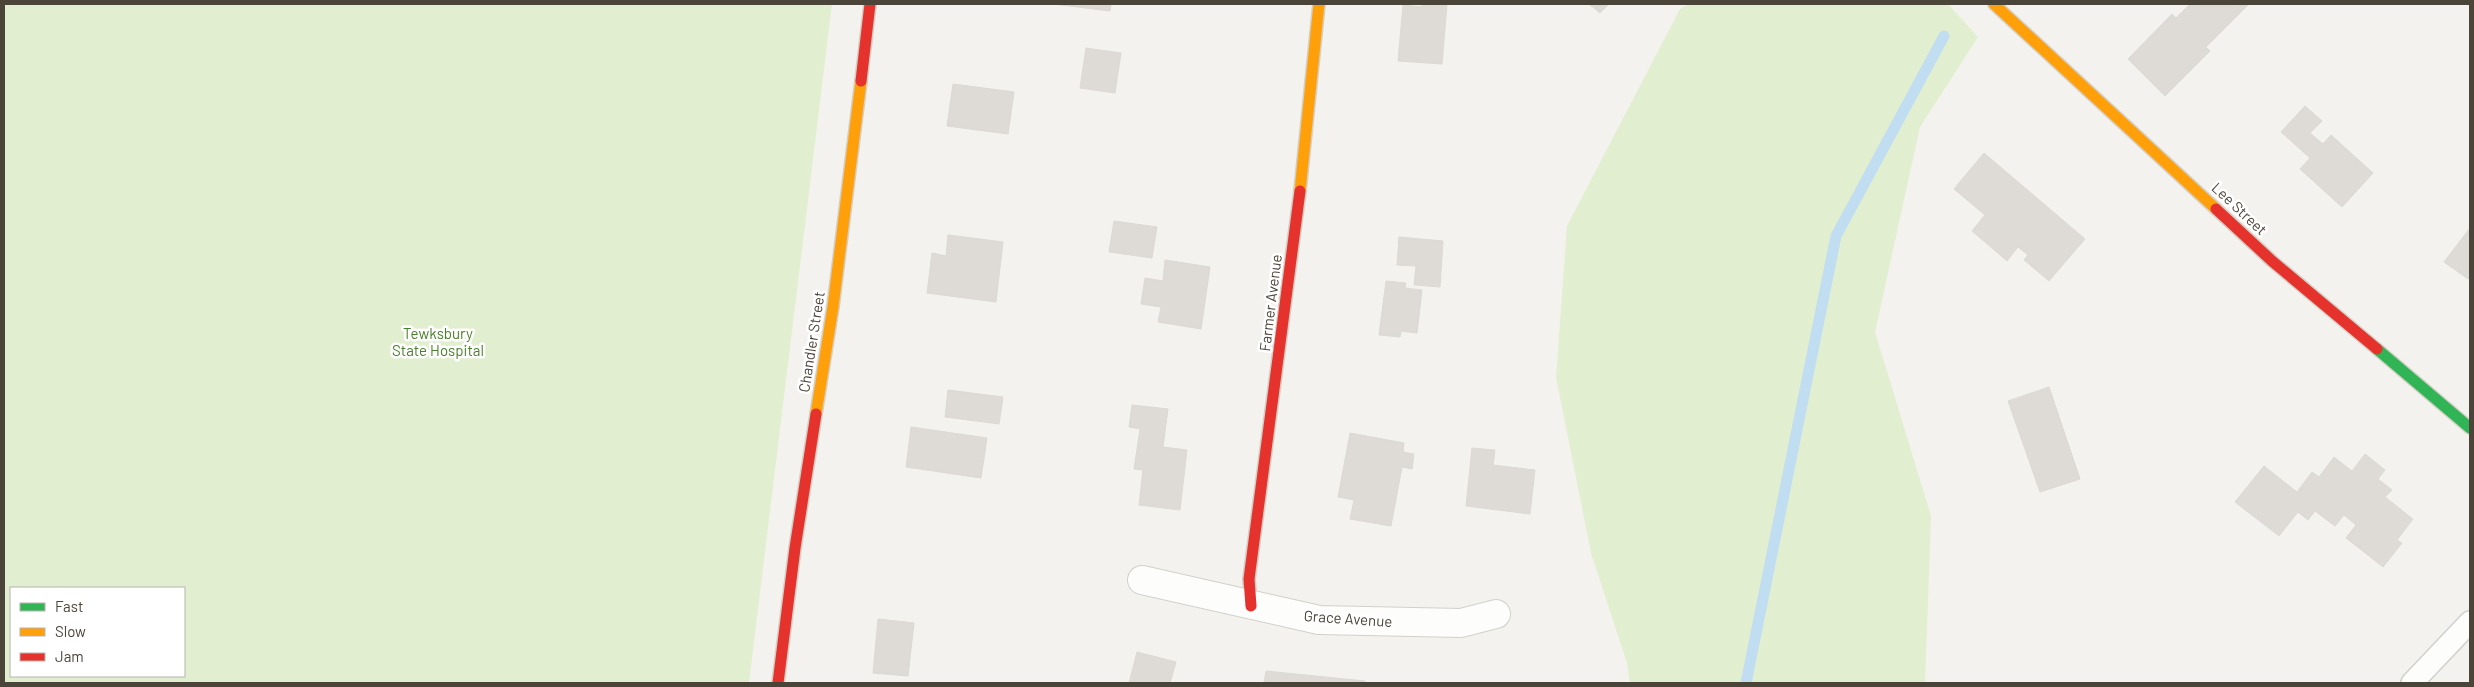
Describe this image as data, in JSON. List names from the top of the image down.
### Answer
{
  "streets": {
    "street": [
      "Lee Street",
      "Farmer Avenue",
      "Chandler Street",
      "Grace Avenue"
    ]
  },
  "crossings": [
    ["Farmer Avenue", "Grace Avenue"]
  ],
  "parks": ["Tewksbury State Hospital"],
  "legend": ["Fast", "Slow", "Jam"]
}
